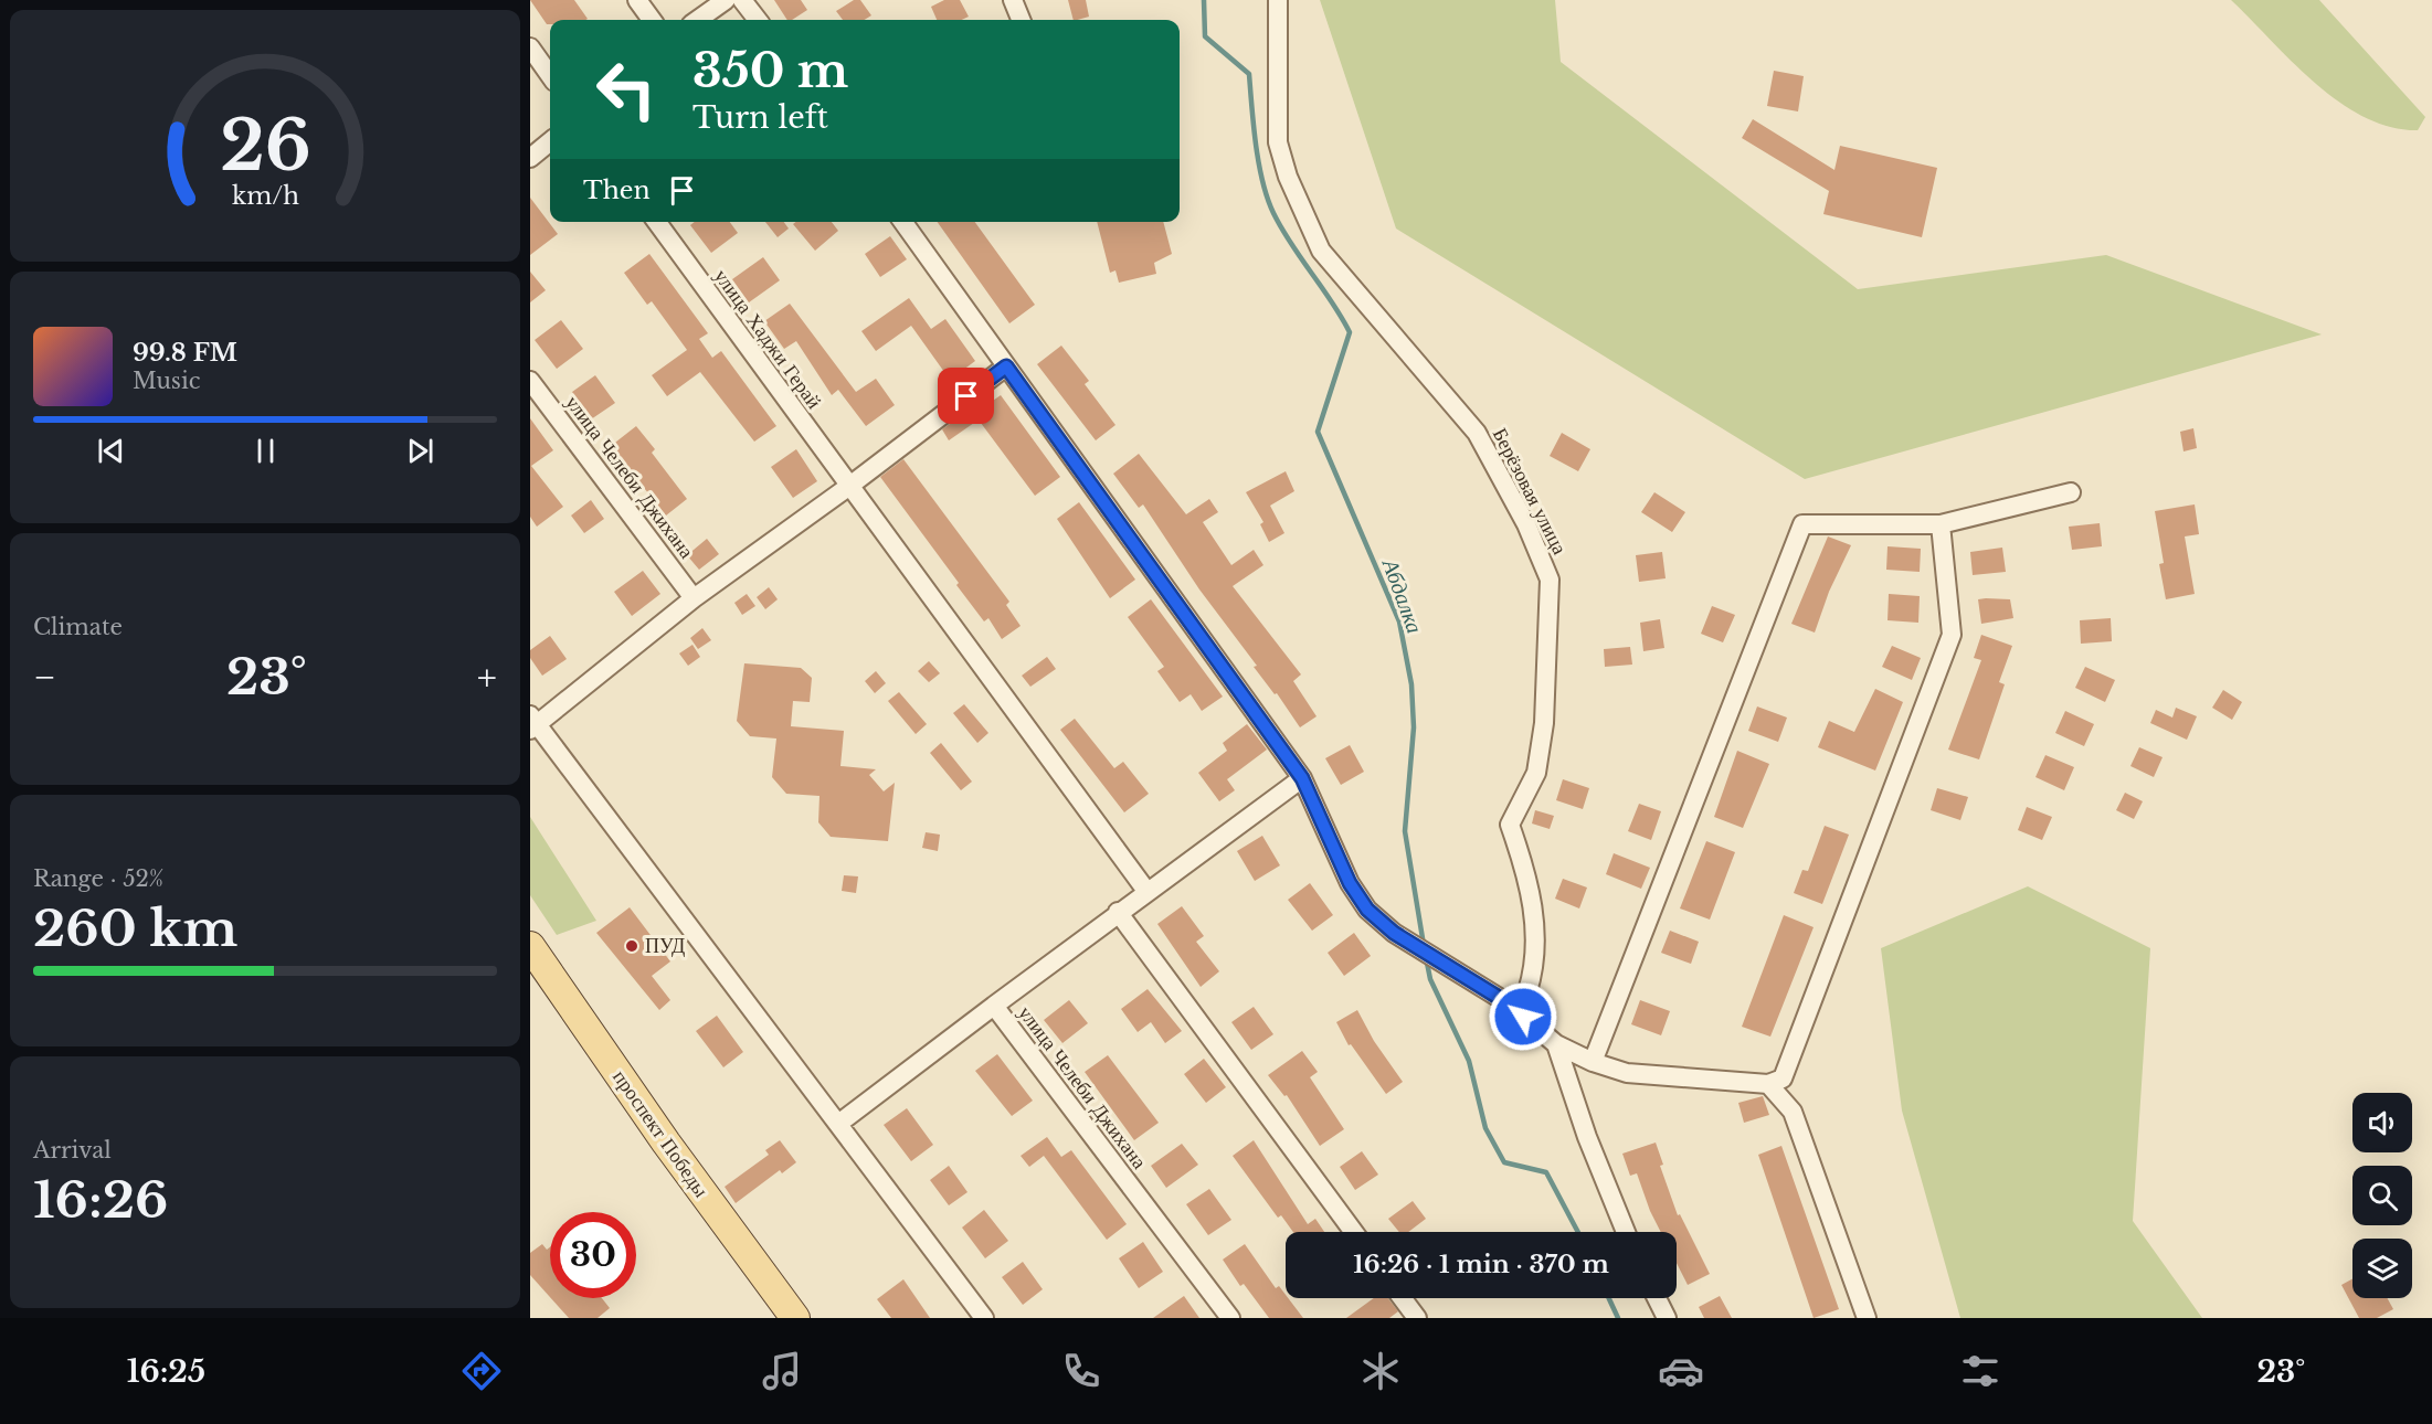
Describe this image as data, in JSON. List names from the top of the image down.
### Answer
{
  "streets": {
    "main road": ["проспект Победы"],
    "street": ["улица Хаджи Герай", "улица Челеби Джихана", "Берёзовая улица"]
  },
  "water": ["Абдалка"],
  "places": ["ПУД"],
  "page": {
    "turn": ["350 m", "Turn left"],
    "then": "Then",
    "song": ["99.8 FM", "Music"],
    "tile": [
      "Climate",
      ["Range · 52%", "260 km"],
      ["Arrival", "16:26"]
    ],
    "heat": ["−", "23°", "+"],
    "limit": "30",
    "trip": "16:26 · 1 min · 370 m",
    "tabs": ["16:25", "23°"],
    "gauge": ["26", "km/h"]
  }
}
